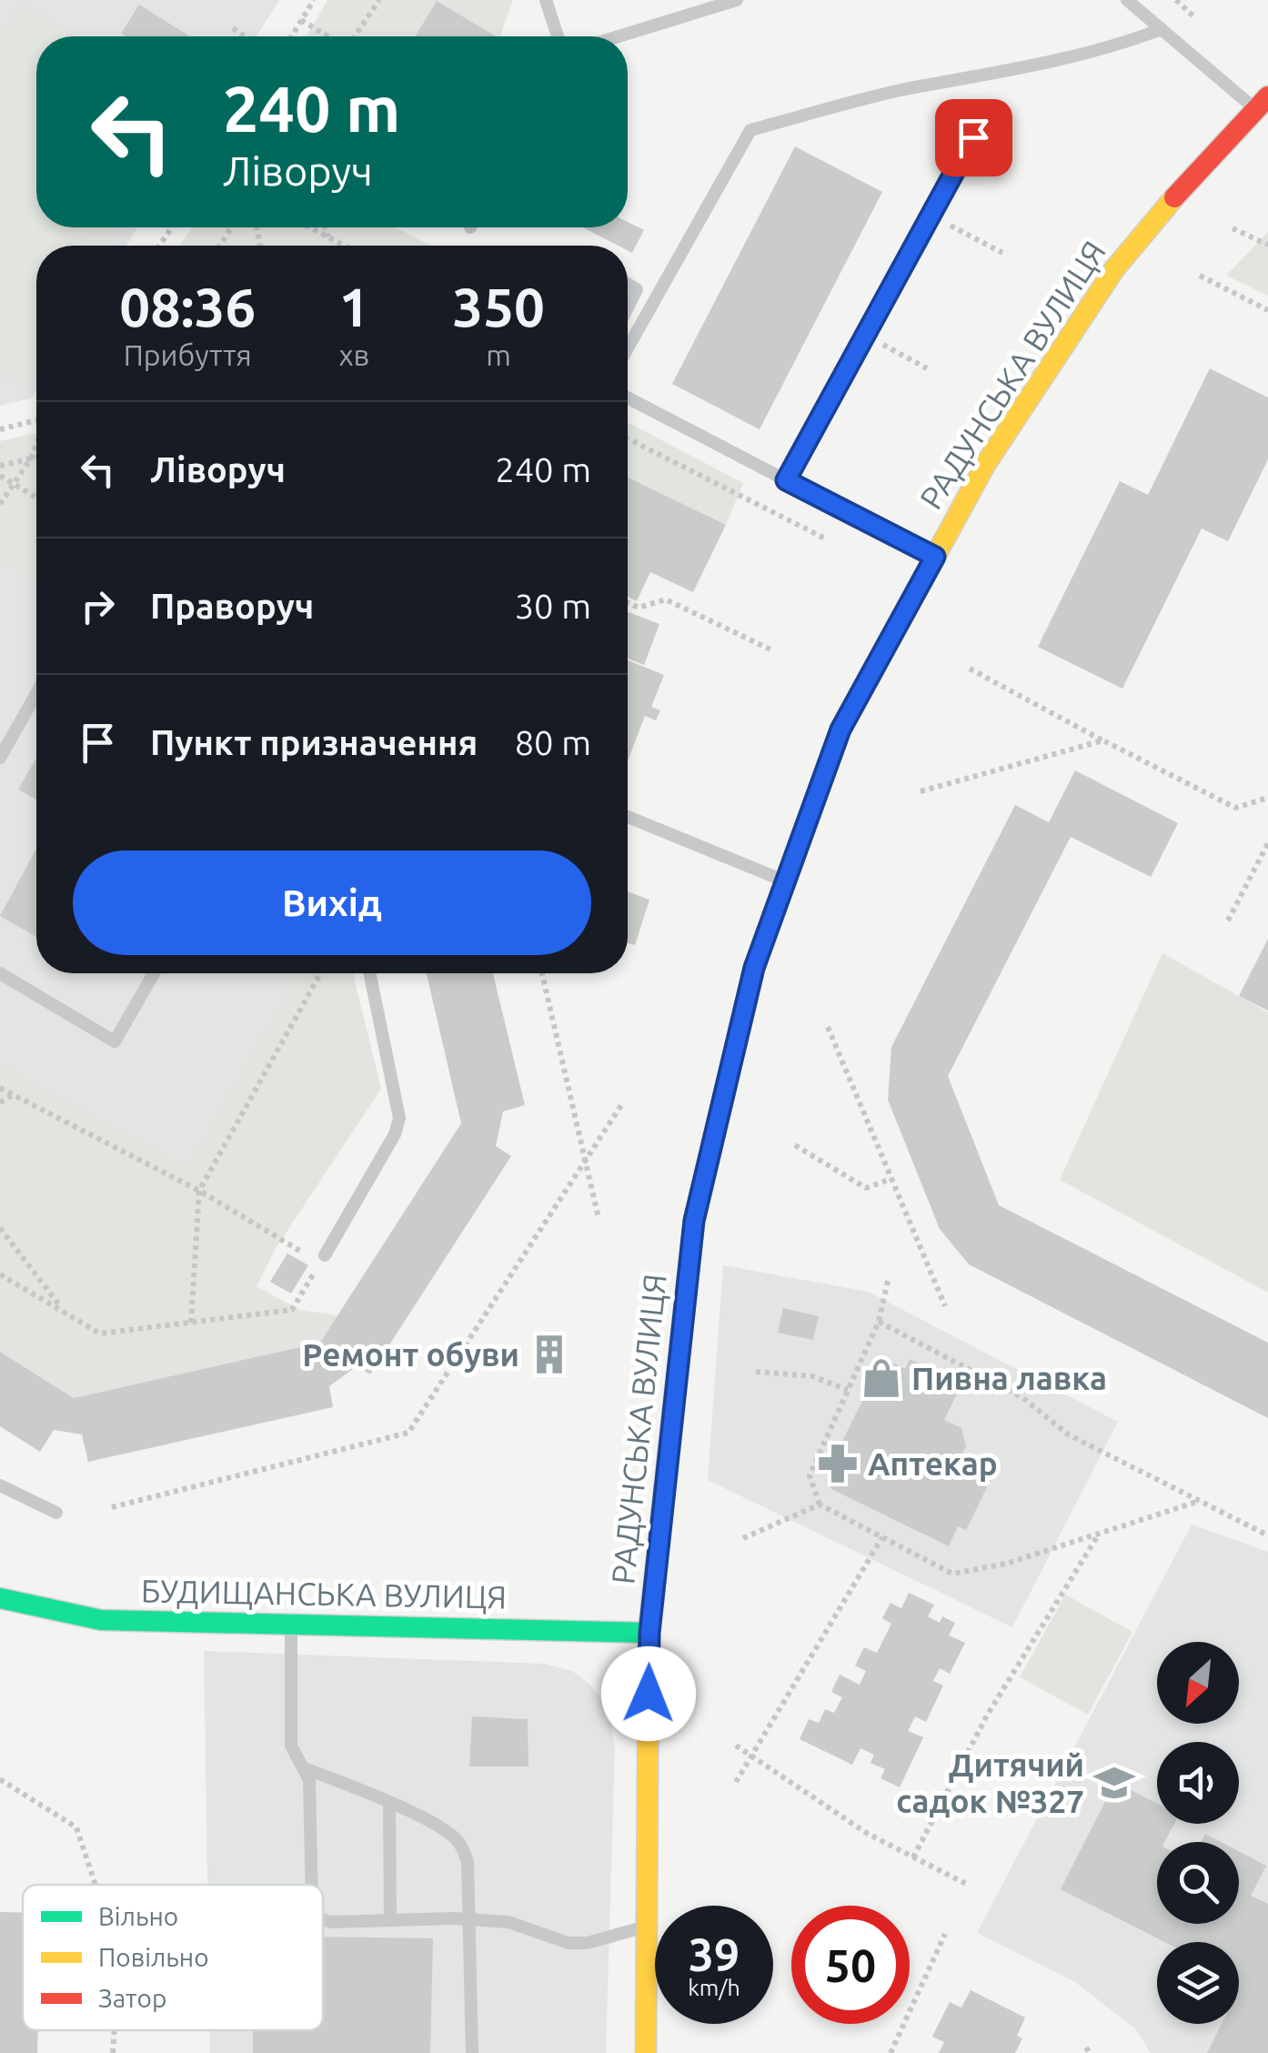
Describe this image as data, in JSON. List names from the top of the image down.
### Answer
{
  "streets": {
    "main road": ["РАДУНСЬКА ВУЛИЦЯ", "БУДИЩАНСЬКА ВУЛИЦЯ"]
  },
  "crossings": [
    ["РАДУНСЬКА ВУЛИЦЯ", "БУДИЩАНСЬКА ВУЛИЦЯ"]
  ],
  "places": {
    "building": ["Ремонт обуви"],
    "shop": ["Пивна лавка"],
    "pharmacy": ["Аптекар"],
    "school or university": ["Дитячий садок №327"]
  },
  "legend": ["Вільно", "Повільно", "Затор"],
  "north": "bottom left",
  "page": {
    "turn": ["240 m", "Ліворуч"],
    "eta": [
      "08:36",
      "Прибуття",
      "1",
      "хв",
      "350",
      "m"
    ],
    "list": [
      {
        "name": "Ліворуч",
        "value": "240 m"
      },
      {
        "name": "Праворуч",
        "value": "30 m"
      },
      {
        "name": "Пункт призначення",
        "value": "80 m"
      }
    ],
    "buttons": "Вихід",
    "speed": "39 km/h",
    "limit": "50"
  }
}
